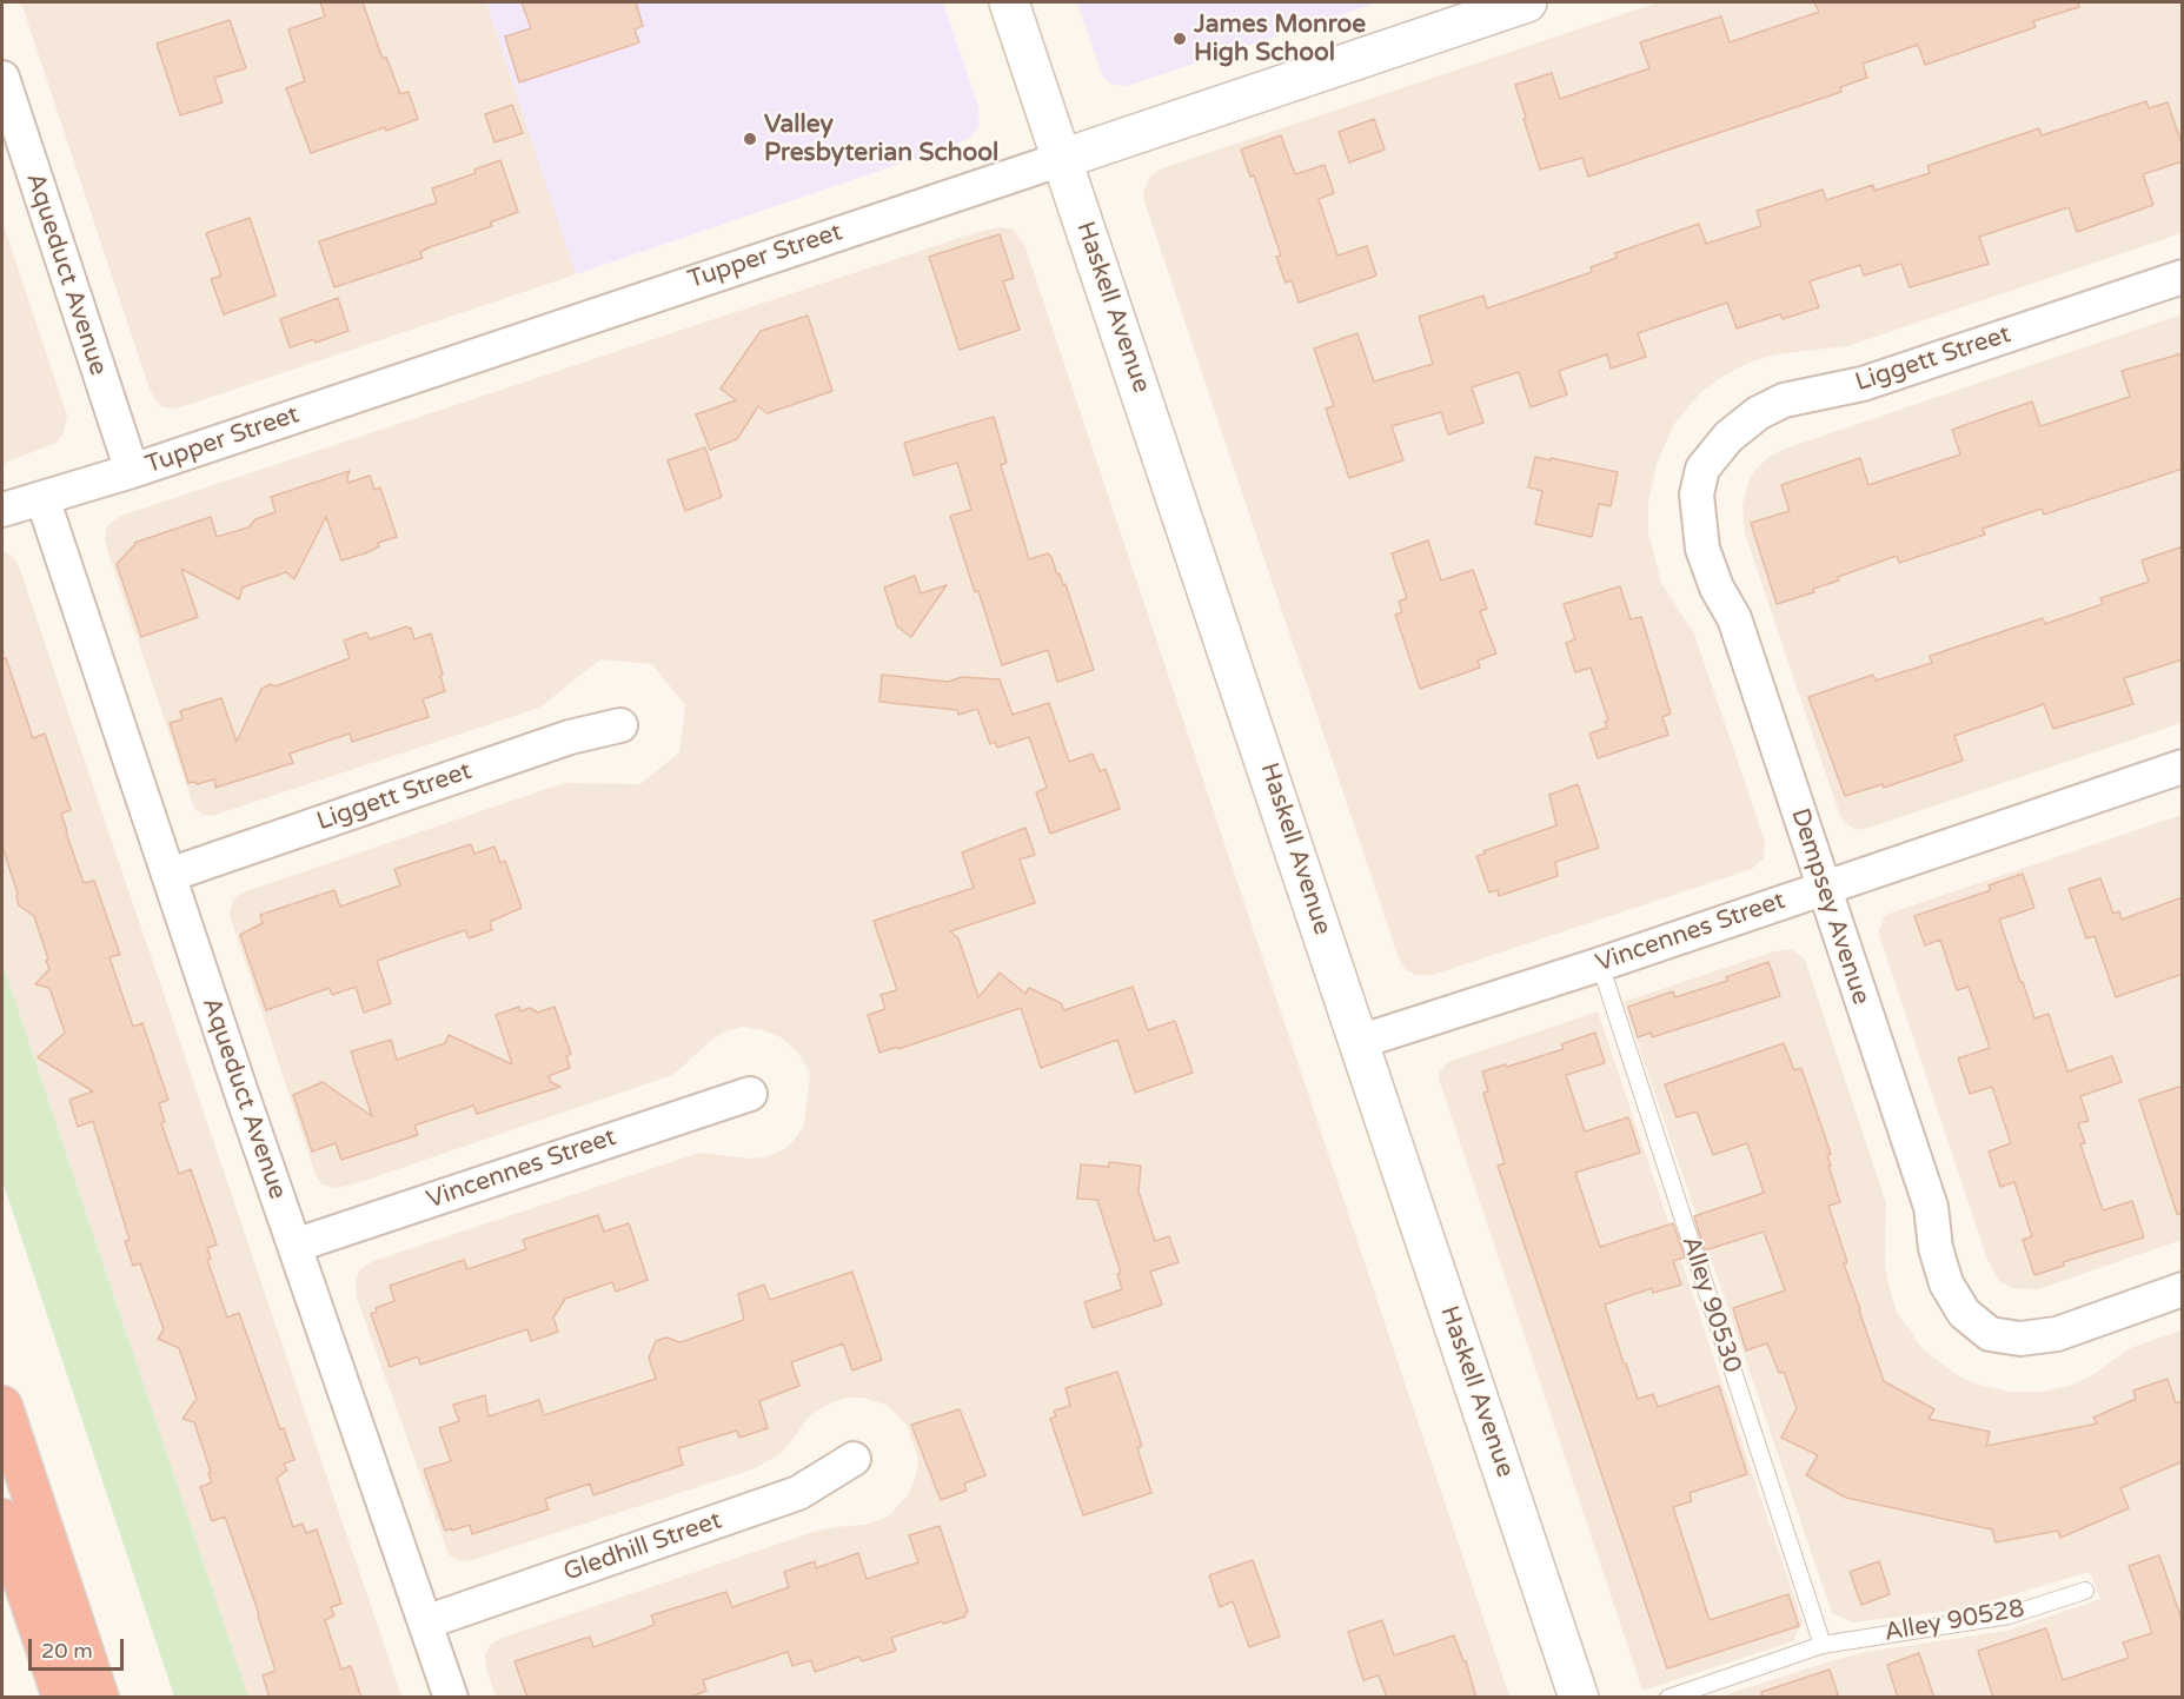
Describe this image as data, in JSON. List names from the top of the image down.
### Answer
{
  "streets": {
    "main road": ["Tupper Street", "Haskell Avenue"],
    "street": [
      "Aqueduct Avenue",
      "Liggett Street",
      "Dempsey Avenue",
      "Vincennes Street",
      "Gledhill Street"
    ],
    "lane": ["Alley 90530", "Alley 90528"]
  },
  "crossings": [
    ["Tupper Street", "Aqueduct Avenue"],
    ["Tupper Street", "Haskell Avenue"],
    ["Aqueduct Avenue", "Liggett Street"],
    ["Aqueduct Avenue", "Vincennes Street"],
    ["Aqueduct Avenue", "Gledhill Street"],
    ["Haskell Avenue", "Vincennes Street"],
    ["Liggett Street", "Dempsey Avenue"],
    ["Dempsey Avenue", "Vincennes Street"],
    ["Vincennes Street", "Alley 90530"],
    ["Alley 90530", "Alley 90528"]
  ],
  "places": ["James Monroe High School", "Valley Presbyterian School"],
  "scale_bar": "20 m"
}
